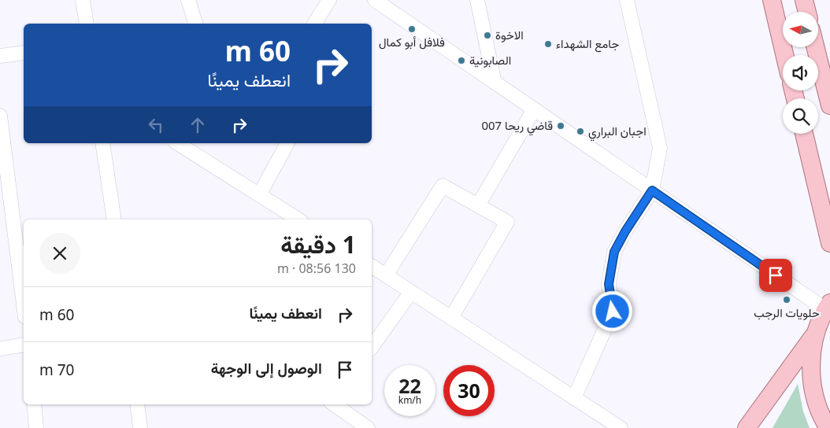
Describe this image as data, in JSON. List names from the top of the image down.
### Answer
{
  "places": [
    "فلافل أبو كمال",
    "الاخوة",
    "جامع الشهداء",
    "الصابونية",
    "قاضي ريحا 007",
    "اجبان البراري",
    "حلويات الرجب"
  ],
  "north": "left",
  "page": {
    "turn": ["60 m", "انعطف يمينًا"],
    "heading": ["1 دقيقة", "130 m · 08:56"],
    "list": [
      {
        "name": "انعطف يمينًا",
        "value": "60 m"
      },
      {
        "name": "الوصول إلى الوجهة",
        "value": "70 m"
      }
    ],
    "speed": "22 km/h",
    "limit": "30"
  }
}
